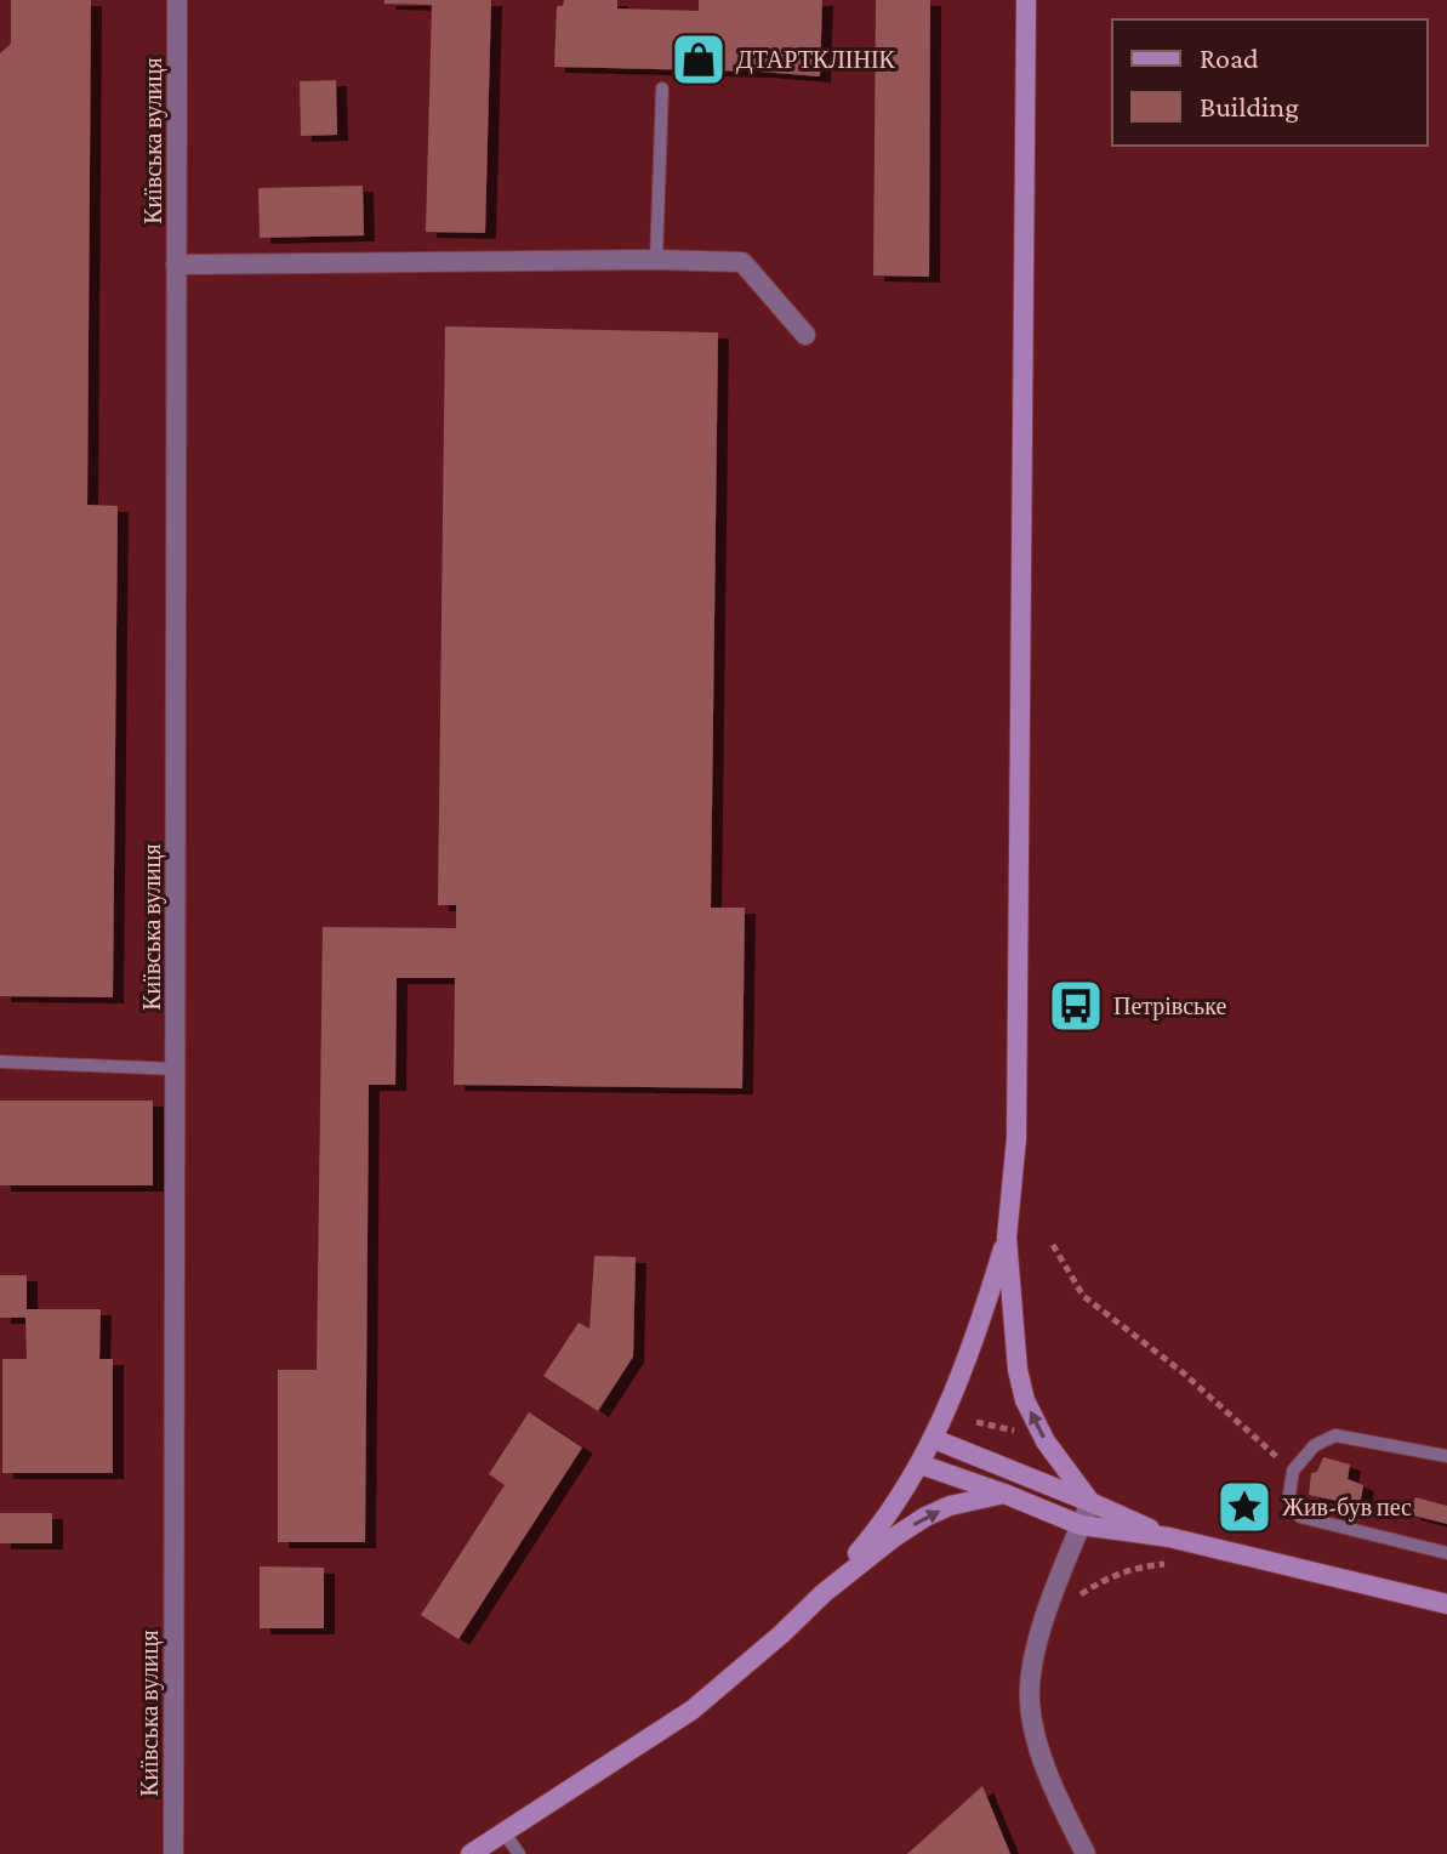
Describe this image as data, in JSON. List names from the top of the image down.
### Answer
{
  "streets": {
    "street": ["Київська вулиця"]
  },
  "places": {
    "shop": ["ДТАРТКЛІНІК"],
    "bus stop": ["Петрівське"],
    "place": ["Жив-був пес"]
  },
  "legend": ["Road", "Building"]
}
